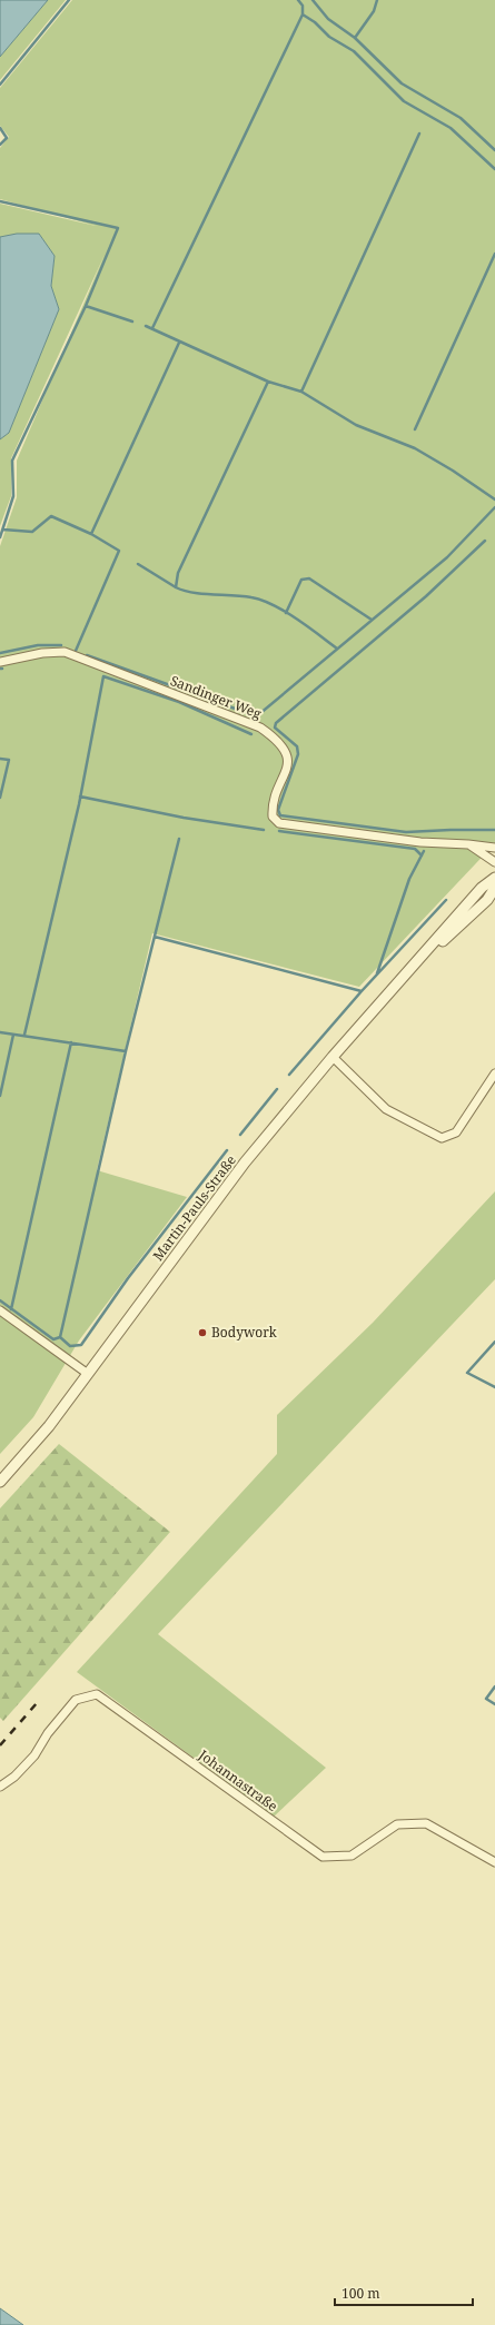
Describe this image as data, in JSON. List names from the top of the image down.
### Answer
{
  "streets": {
    "street": ["Sandinger Weg", "Martin-Pauls-Straße", "Johannastraße"]
  },
  "places": ["Bodywork"],
  "scale_bar": "100 m"
}
